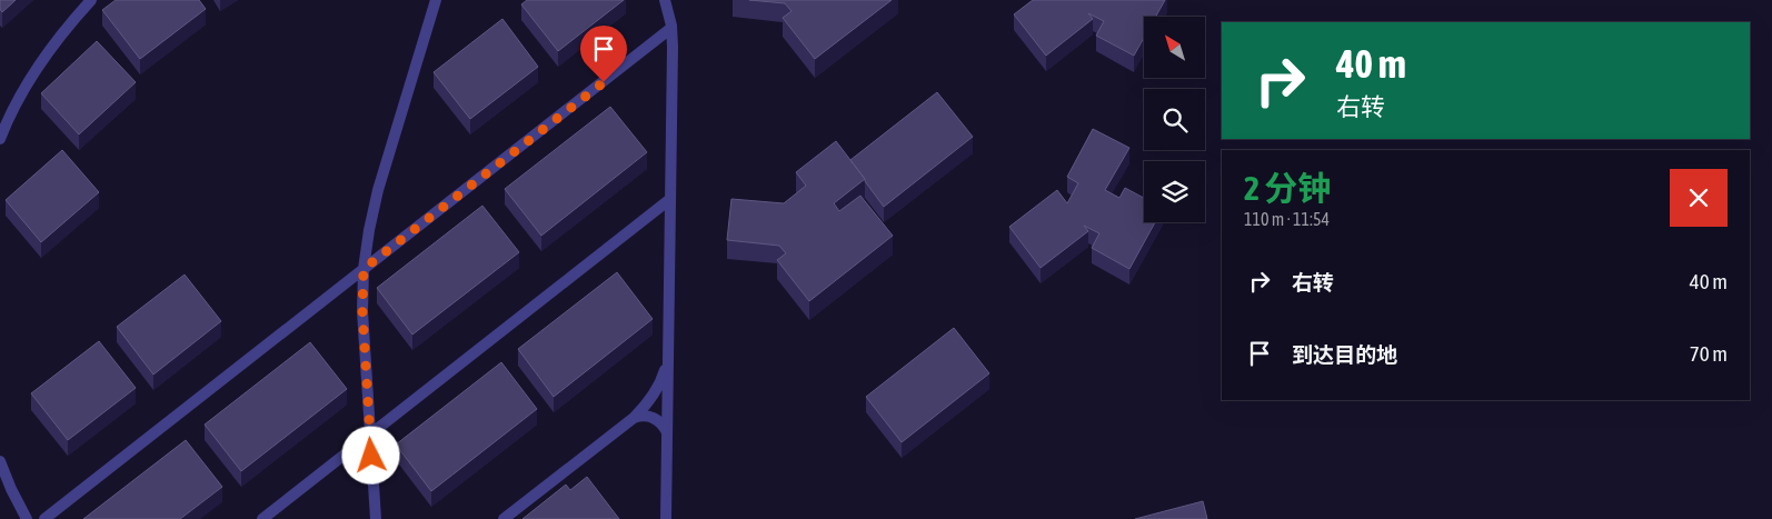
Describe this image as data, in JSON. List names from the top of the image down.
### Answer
{
  "north": "top left",
  "page": {
    "turn": ["40 m", "右转"],
    "heading": ["2 分钟", "110 m · 11:54"],
    "list": [
      {
        "name": "右转",
        "value": "40 m"
      },
      {
        "name": "到达目的地",
        "value": "70 m"
      }
    ]
  }
}
